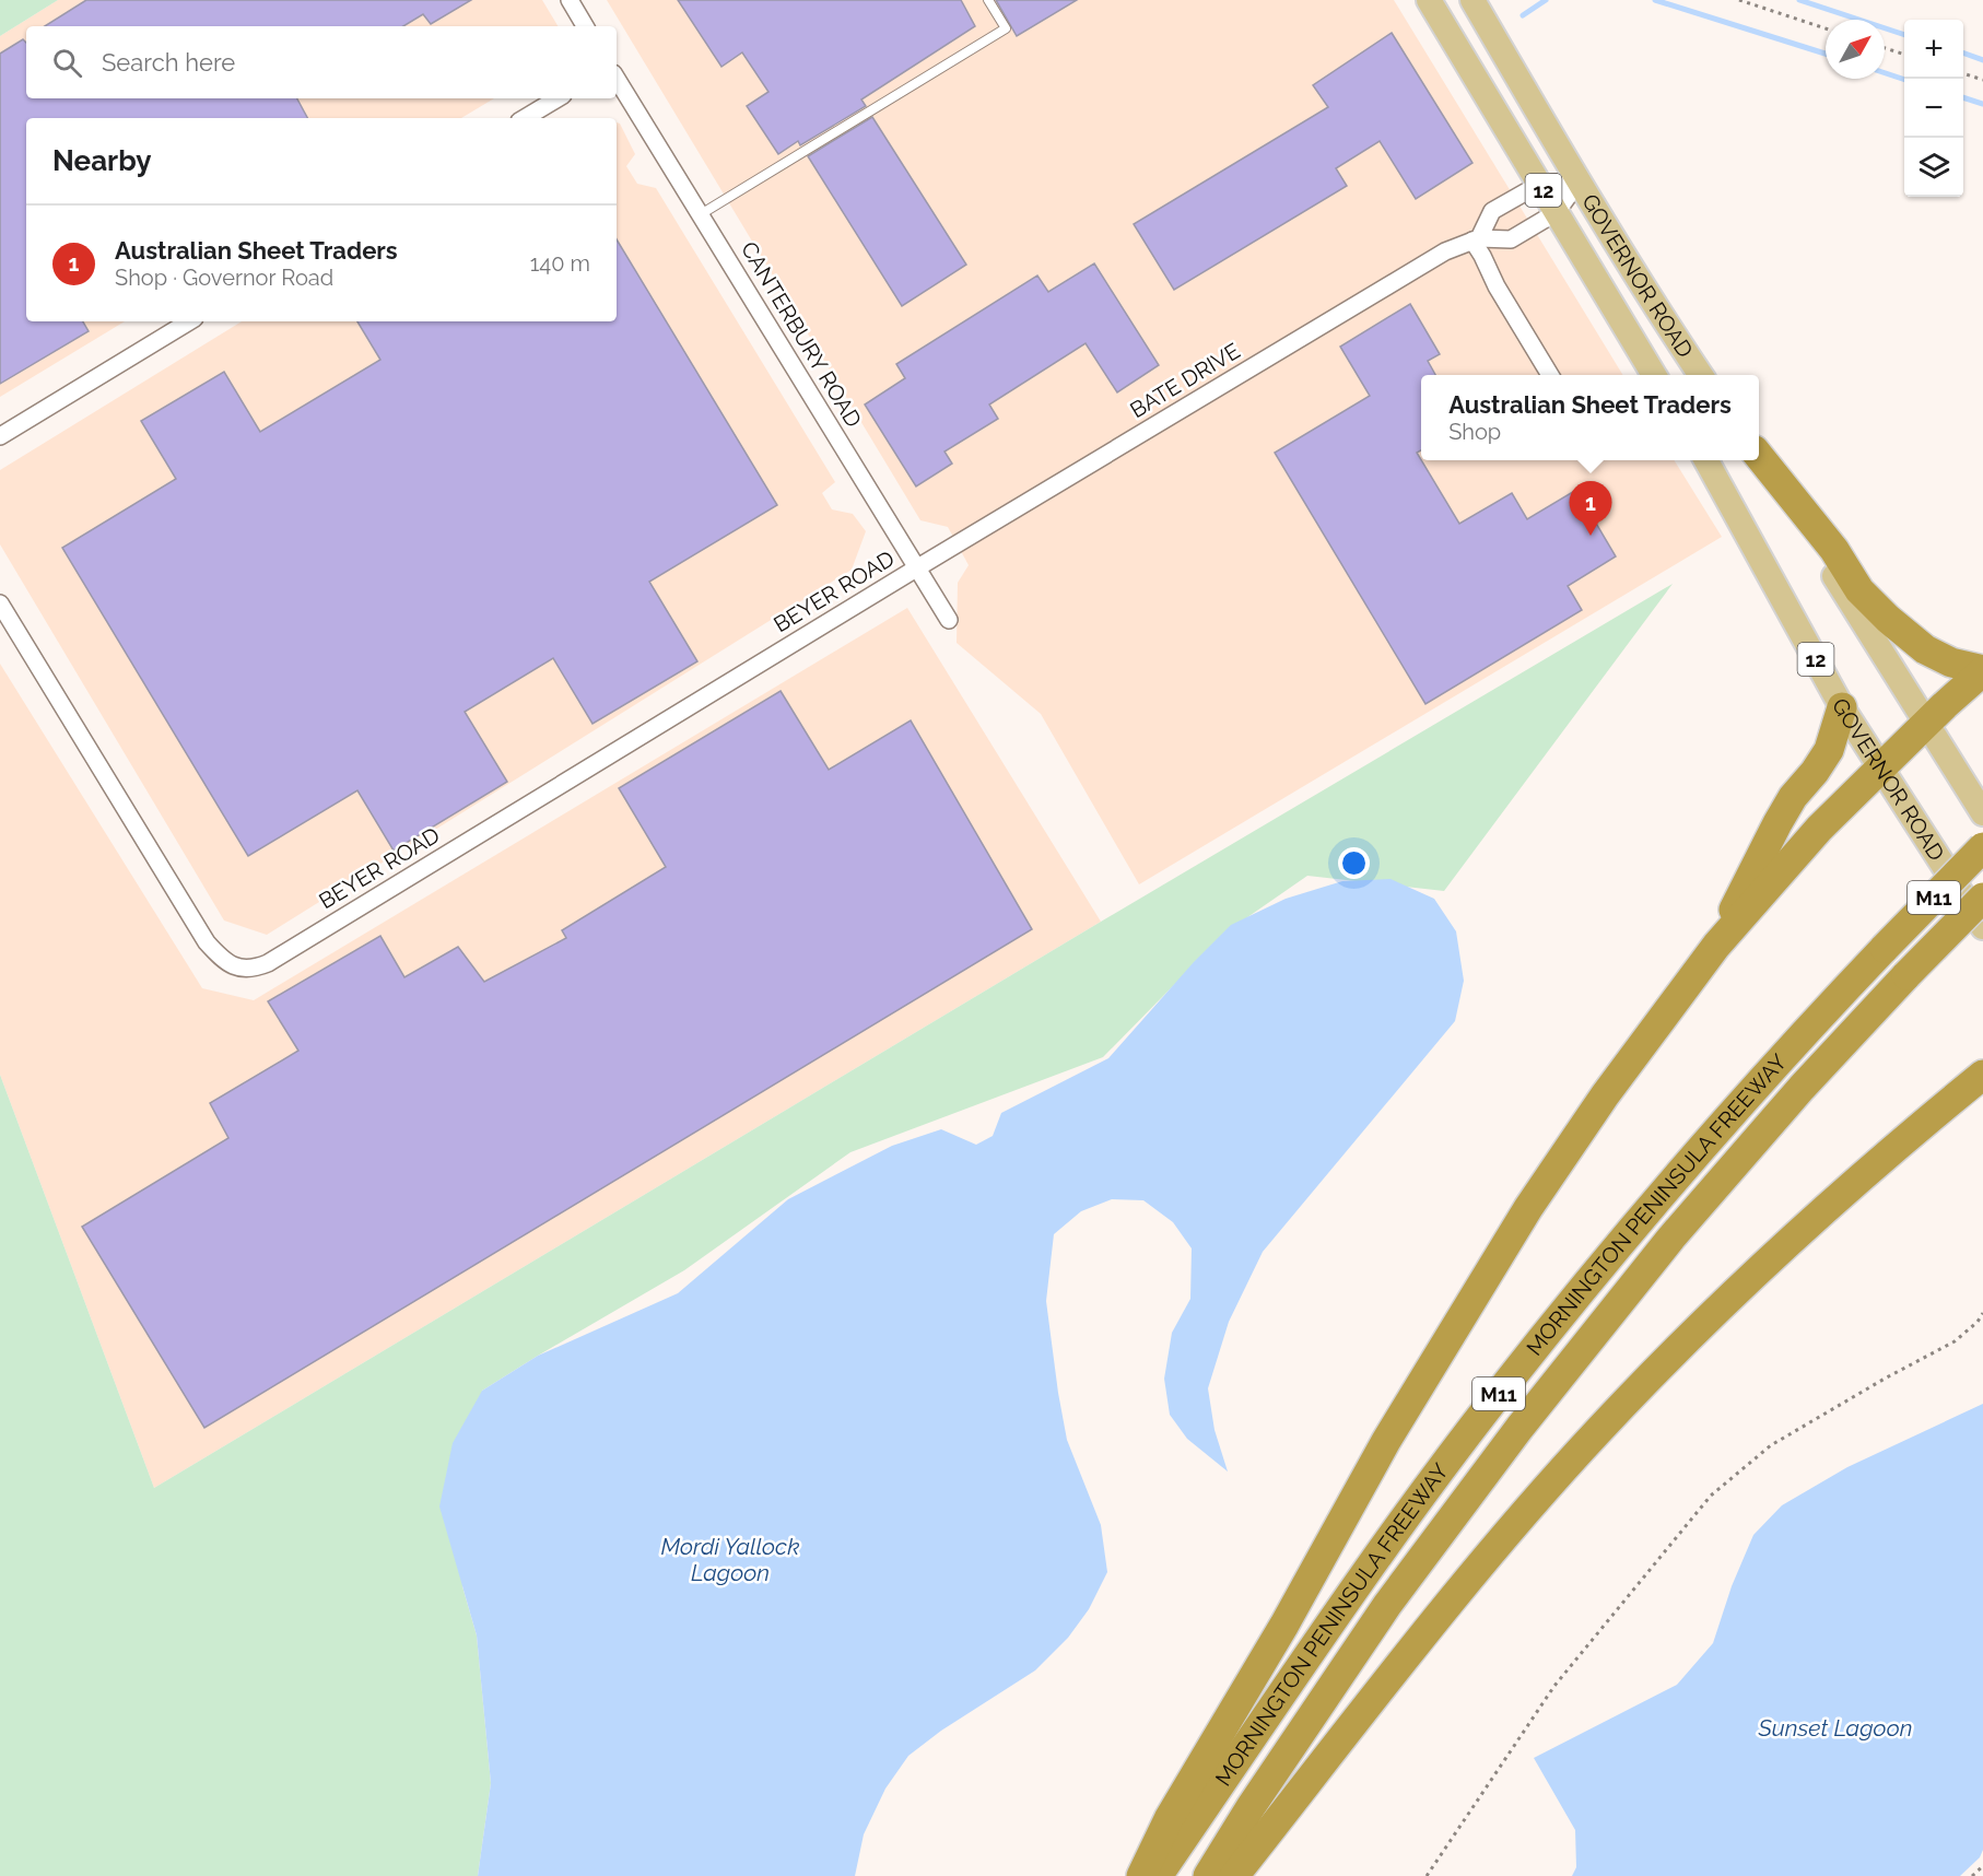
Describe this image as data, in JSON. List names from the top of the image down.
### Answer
{
  "streets": {
    "highway": ["M11", "MORNINGTON PENINSULA FREEWAY"],
    "main road": ["12", "GOVERNOR ROAD"],
    "street": ["CANTERBURY ROAD", "BATE DRIVE", "BEYER ROAD"]
  },
  "crossings": [
    ["GOVERNOR ROAD", "BATE DRIVE"],
    ["CANTERBURY ROAD", "BATE DRIVE"],
    ["CANTERBURY ROAD", "BEYER ROAD"],
    ["BATE DRIVE", "BEYER ROAD"]
  ],
  "water": ["Mordi Yallock Lagoon", "Sunset Lagoon"],
  "north": "top right",
  "page": {
    "map_buttons": ["+", "−"],
    "search": "Search here",
    "heading": "Nearby",
    "list": [
      {
        "mark": "1",
        "name": "Australian Sheet Traders",
        "note": "Shop · Governor Road",
        "value": "140 m"
      }
    ],
    "popup": ["Australian Sheet Traders", "Shop"],
    "pins": "1"
  }
}
